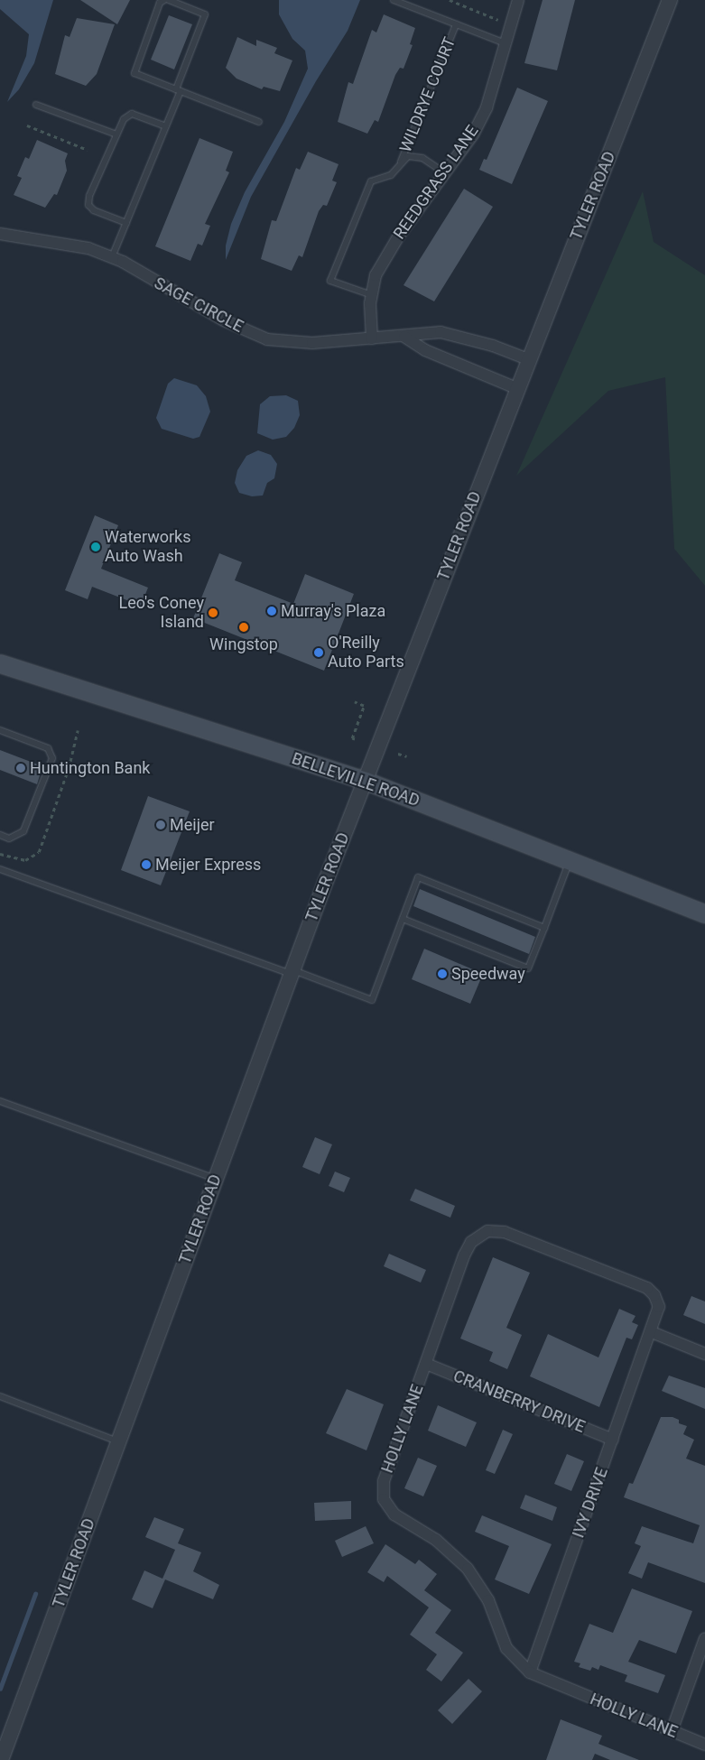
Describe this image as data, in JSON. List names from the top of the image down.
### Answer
{
  "streets": {
    "main road": ["BELLEVILLE ROAD"],
    "street": [
      "REEDGRASS LANE",
      "TYLER ROAD",
      "SAGE CIRCLE",
      "CRANBERRY DRIVE",
      "HOLLY LANE",
      "IVY DRIVE"
    ],
    "lane": ["WILDRYE COURT"]
  },
  "crossings": [
    ["WILDRYE COURT", "REEDGRASS LANE"],
    ["REEDGRASS LANE", "SAGE CIRCLE"],
    ["TYLER ROAD", "SAGE CIRCLE"],
    ["TYLER ROAD", "BELLEVILLE ROAD"],
    ["CRANBERRY DRIVE", "HOLLY LANE"],
    ["CRANBERRY DRIVE", "IVY DRIVE"],
    ["HOLLY LANE", "IVY DRIVE"]
  ],
  "places": [
    "Waterworks Auto Wash",
    "Murray's Plaza",
    "Leo's Coney Island",
    "Wingstop",
    "O'Reilly Auto Parts",
    "Huntington Bank",
    "Meijer",
    "Meijer Express",
    "Speedway"
  ]
}
